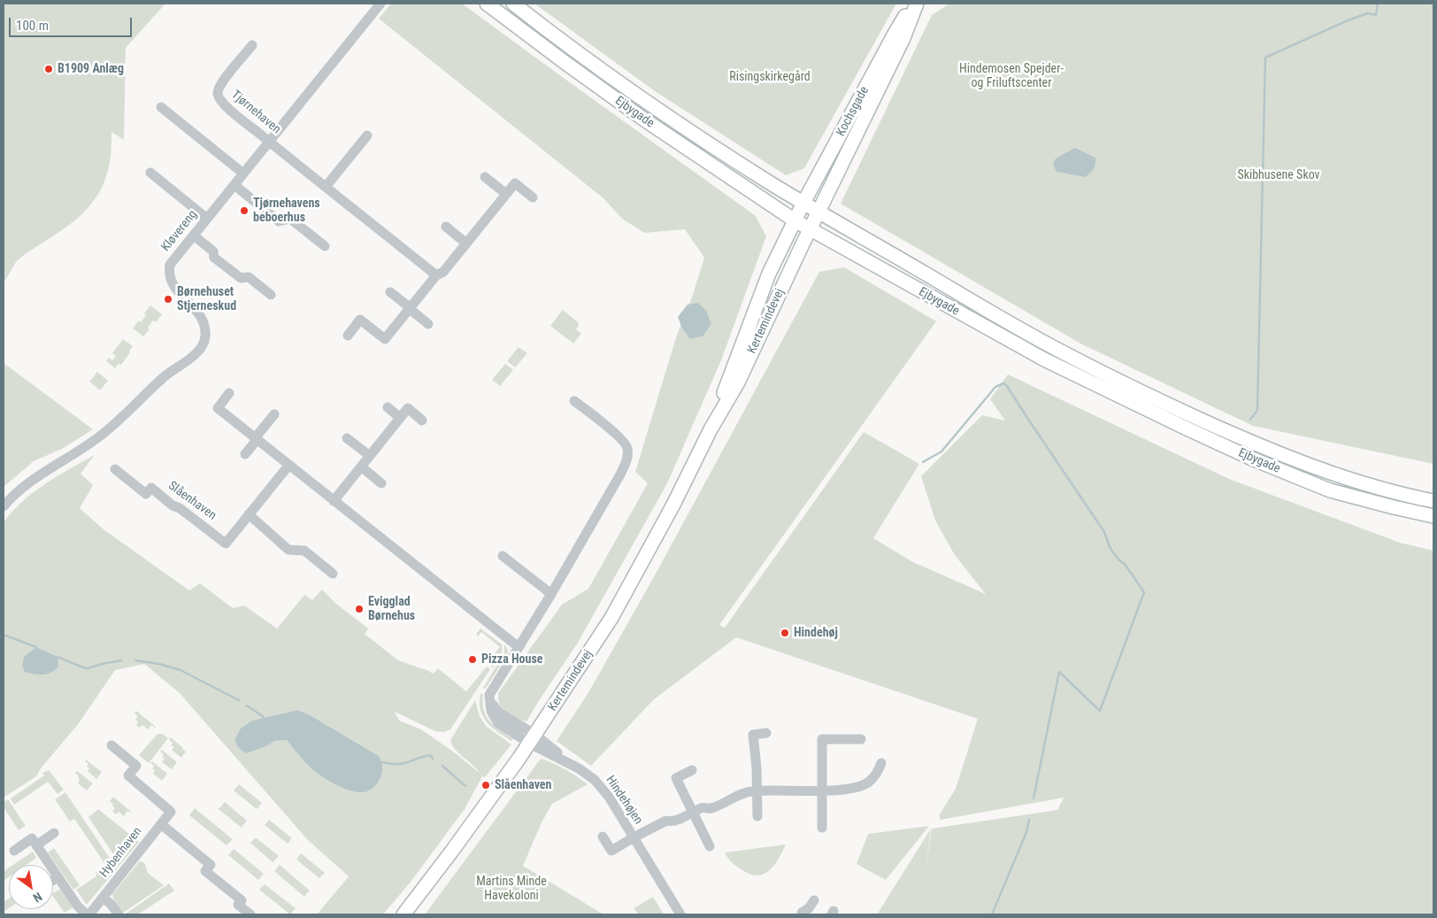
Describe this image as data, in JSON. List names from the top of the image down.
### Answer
{
  "streets": {
    "main road": ["Kochsgade", "Ejbygade", "Kertemindevej"],
    "street": [
      "Tjørnehaven",
      "Kløvereng",
      "Slåenhaven",
      "Hindehøjen",
      "Hybenhaven"
    ]
  },
  "crossings": [
    ["Kochsgade", "Ejbygade"],
    ["Kochsgade", "Kertemindevej"],
    ["Tjørnehaven", "Kløvereng"],
    ["Ejbygade", "Kertemindevej"],
    ["Kertemindevej", "Hindehøjen"]
  ],
  "parks": [
    "Hindemosen Spejder- og Friluftscenter",
    "Risingskirkegård",
    "Skibhusene Skov",
    "Martins Minde Havekoloni"
  ],
  "places": [
    "B1909 Anlæg",
    "Tjørnehavens beboerhus",
    "Børnehuset Stjerneskud",
    "Evigglad Børnehus",
    "Hindehøj",
    "Pizza House",
    "Slåenhaven"
  ],
  "scale_bar": "100 m",
  "north": "bottom right"
}
